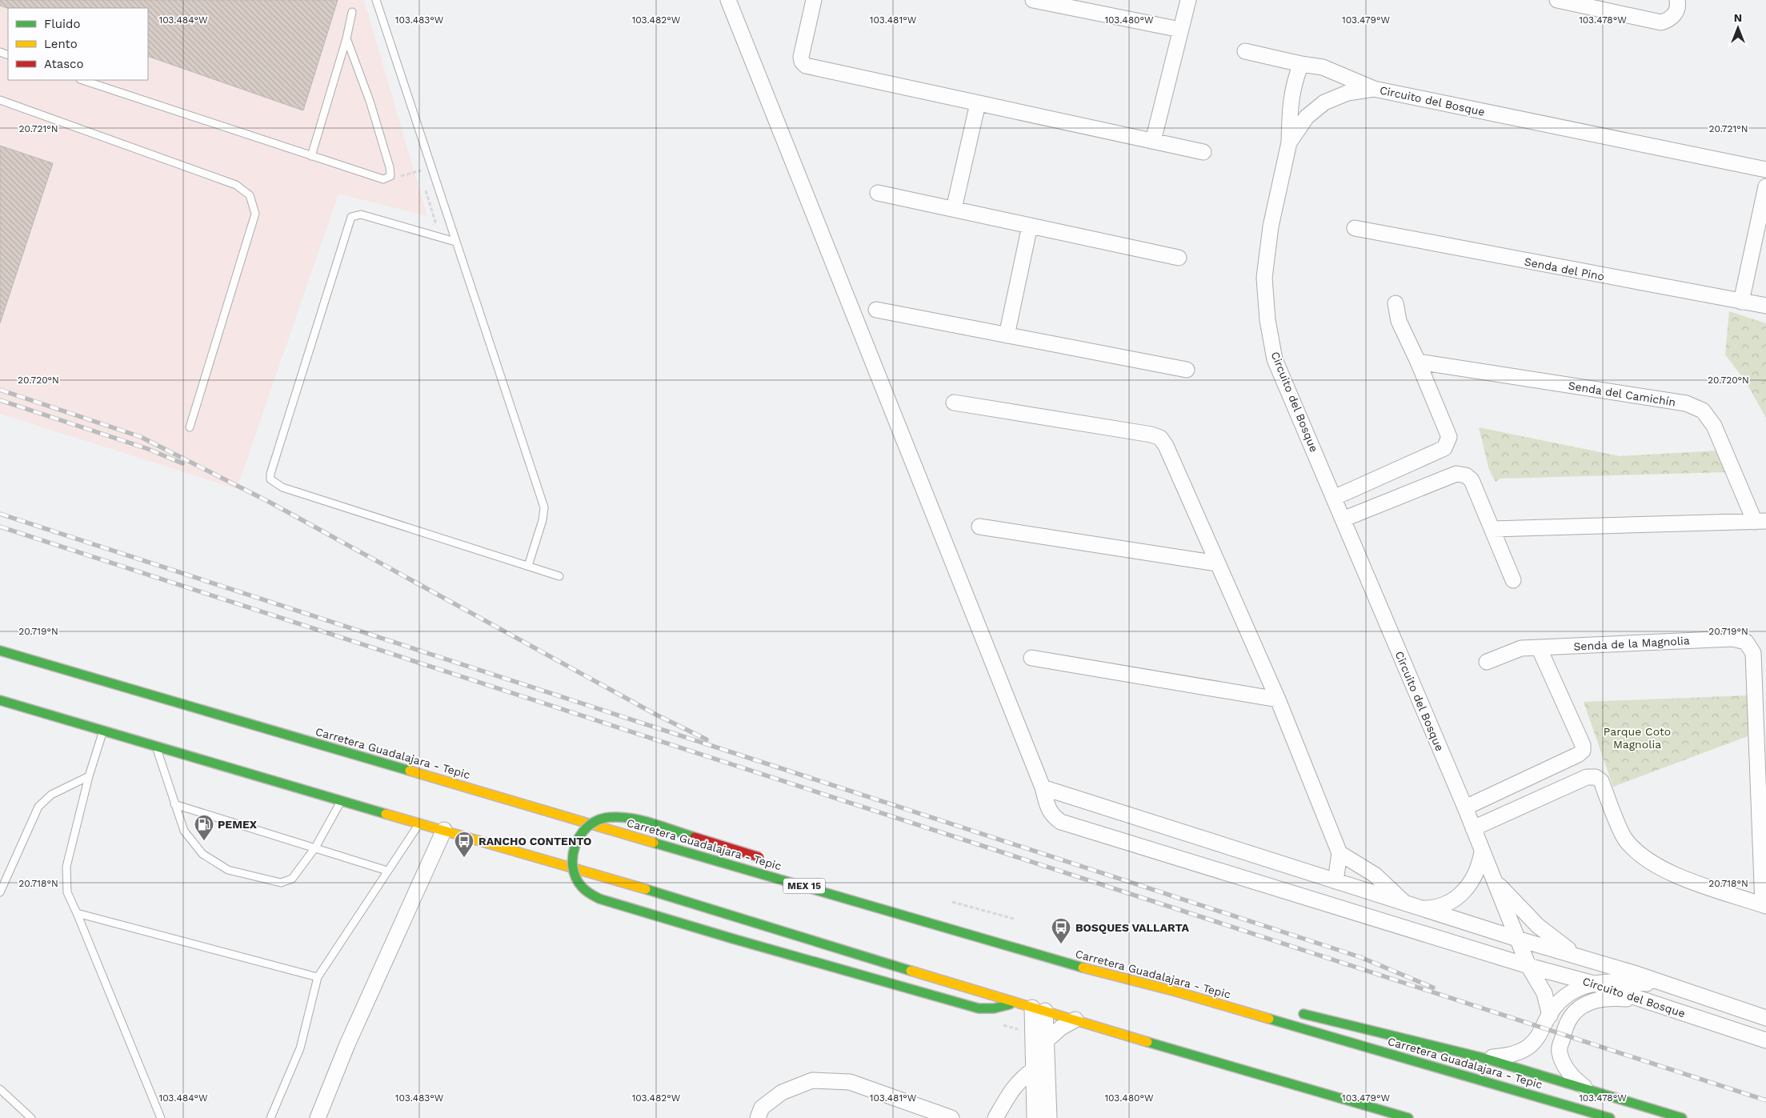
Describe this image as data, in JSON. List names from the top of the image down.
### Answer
{
  "streets": {
    "highway": ["Carretera Guadalajara - Tepic", "MEX 15"],
    "street": [
      "Circuito del Bosque",
      "Senda del Pino",
      "Senda del Camichín",
      "Senda de la Magnolia"
    ]
  },
  "crossings": [
    ["Circuito del Bosque", "Senda de la Magnolia"]
  ],
  "parks": ["Parque Coto Magnolia"],
  "places": {
    "fuel station": ["PEMEX"],
    "bus stop": ["RANCHO CONTENTO", "BOSQUES VALLARTA"]
  },
  "legend": ["Fluido", "Lento", "Atasco"],
  "north": "top",
  "coordinates": [
    "103.484°W",
    "103.483°W",
    "103.482°W",
    "103.481°W",
    "103.480°W",
    "103.479°W",
    "103.478°W",
    "20.721°N",
    "20.720°N",
    "20.719°N",
    "20.718°N"
  ]
}
